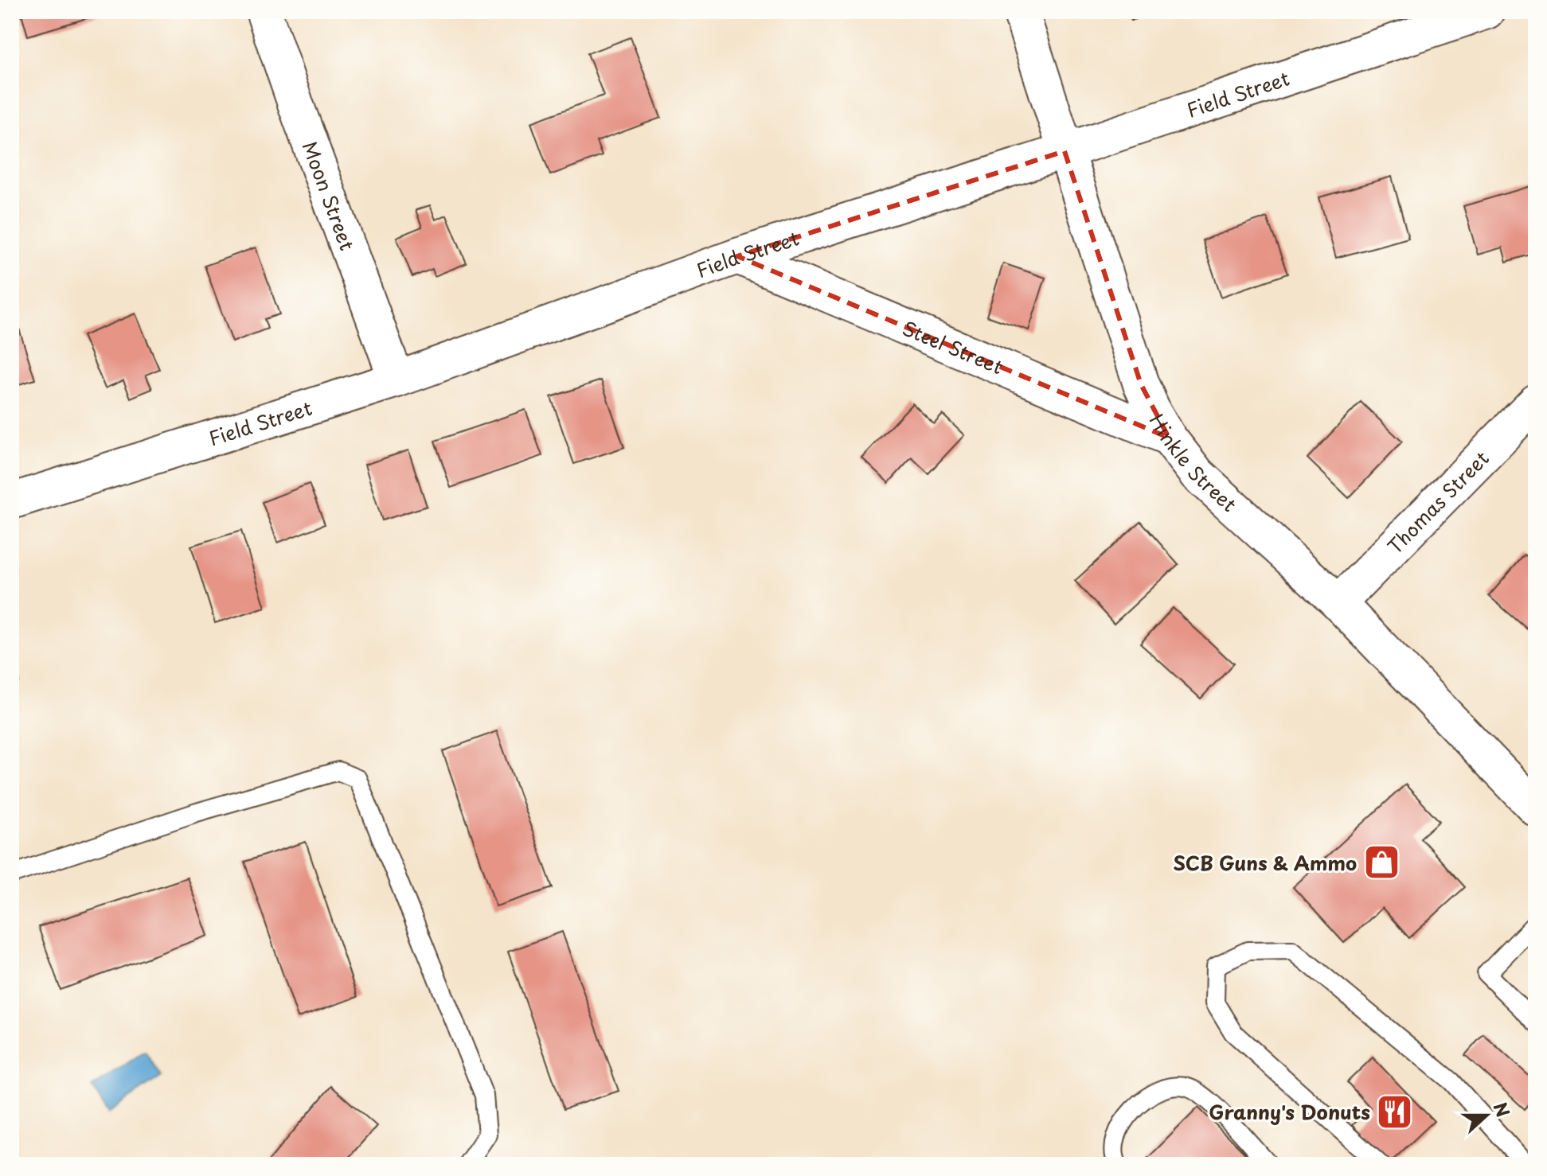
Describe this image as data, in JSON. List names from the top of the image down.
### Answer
{
  "streets": {
    "street": [
      "Field Street",
      "Moon Street",
      "Steel Street",
      "Hinkle Street",
      "Thomas Street"
    ]
  },
  "crossings": [
    ["Field Street", "Moon Street"],
    ["Field Street", "Steel Street"],
    ["Field Street", "Hinkle Street"],
    ["Steel Street", "Hinkle Street"],
    ["Hinkle Street", "Thomas Street"]
  ],
  "places": {
    "shop": ["SCB Guns & Ammo"],
    "restaurant": ["Granny's Donuts"]
  },
  "north": "right"
}
